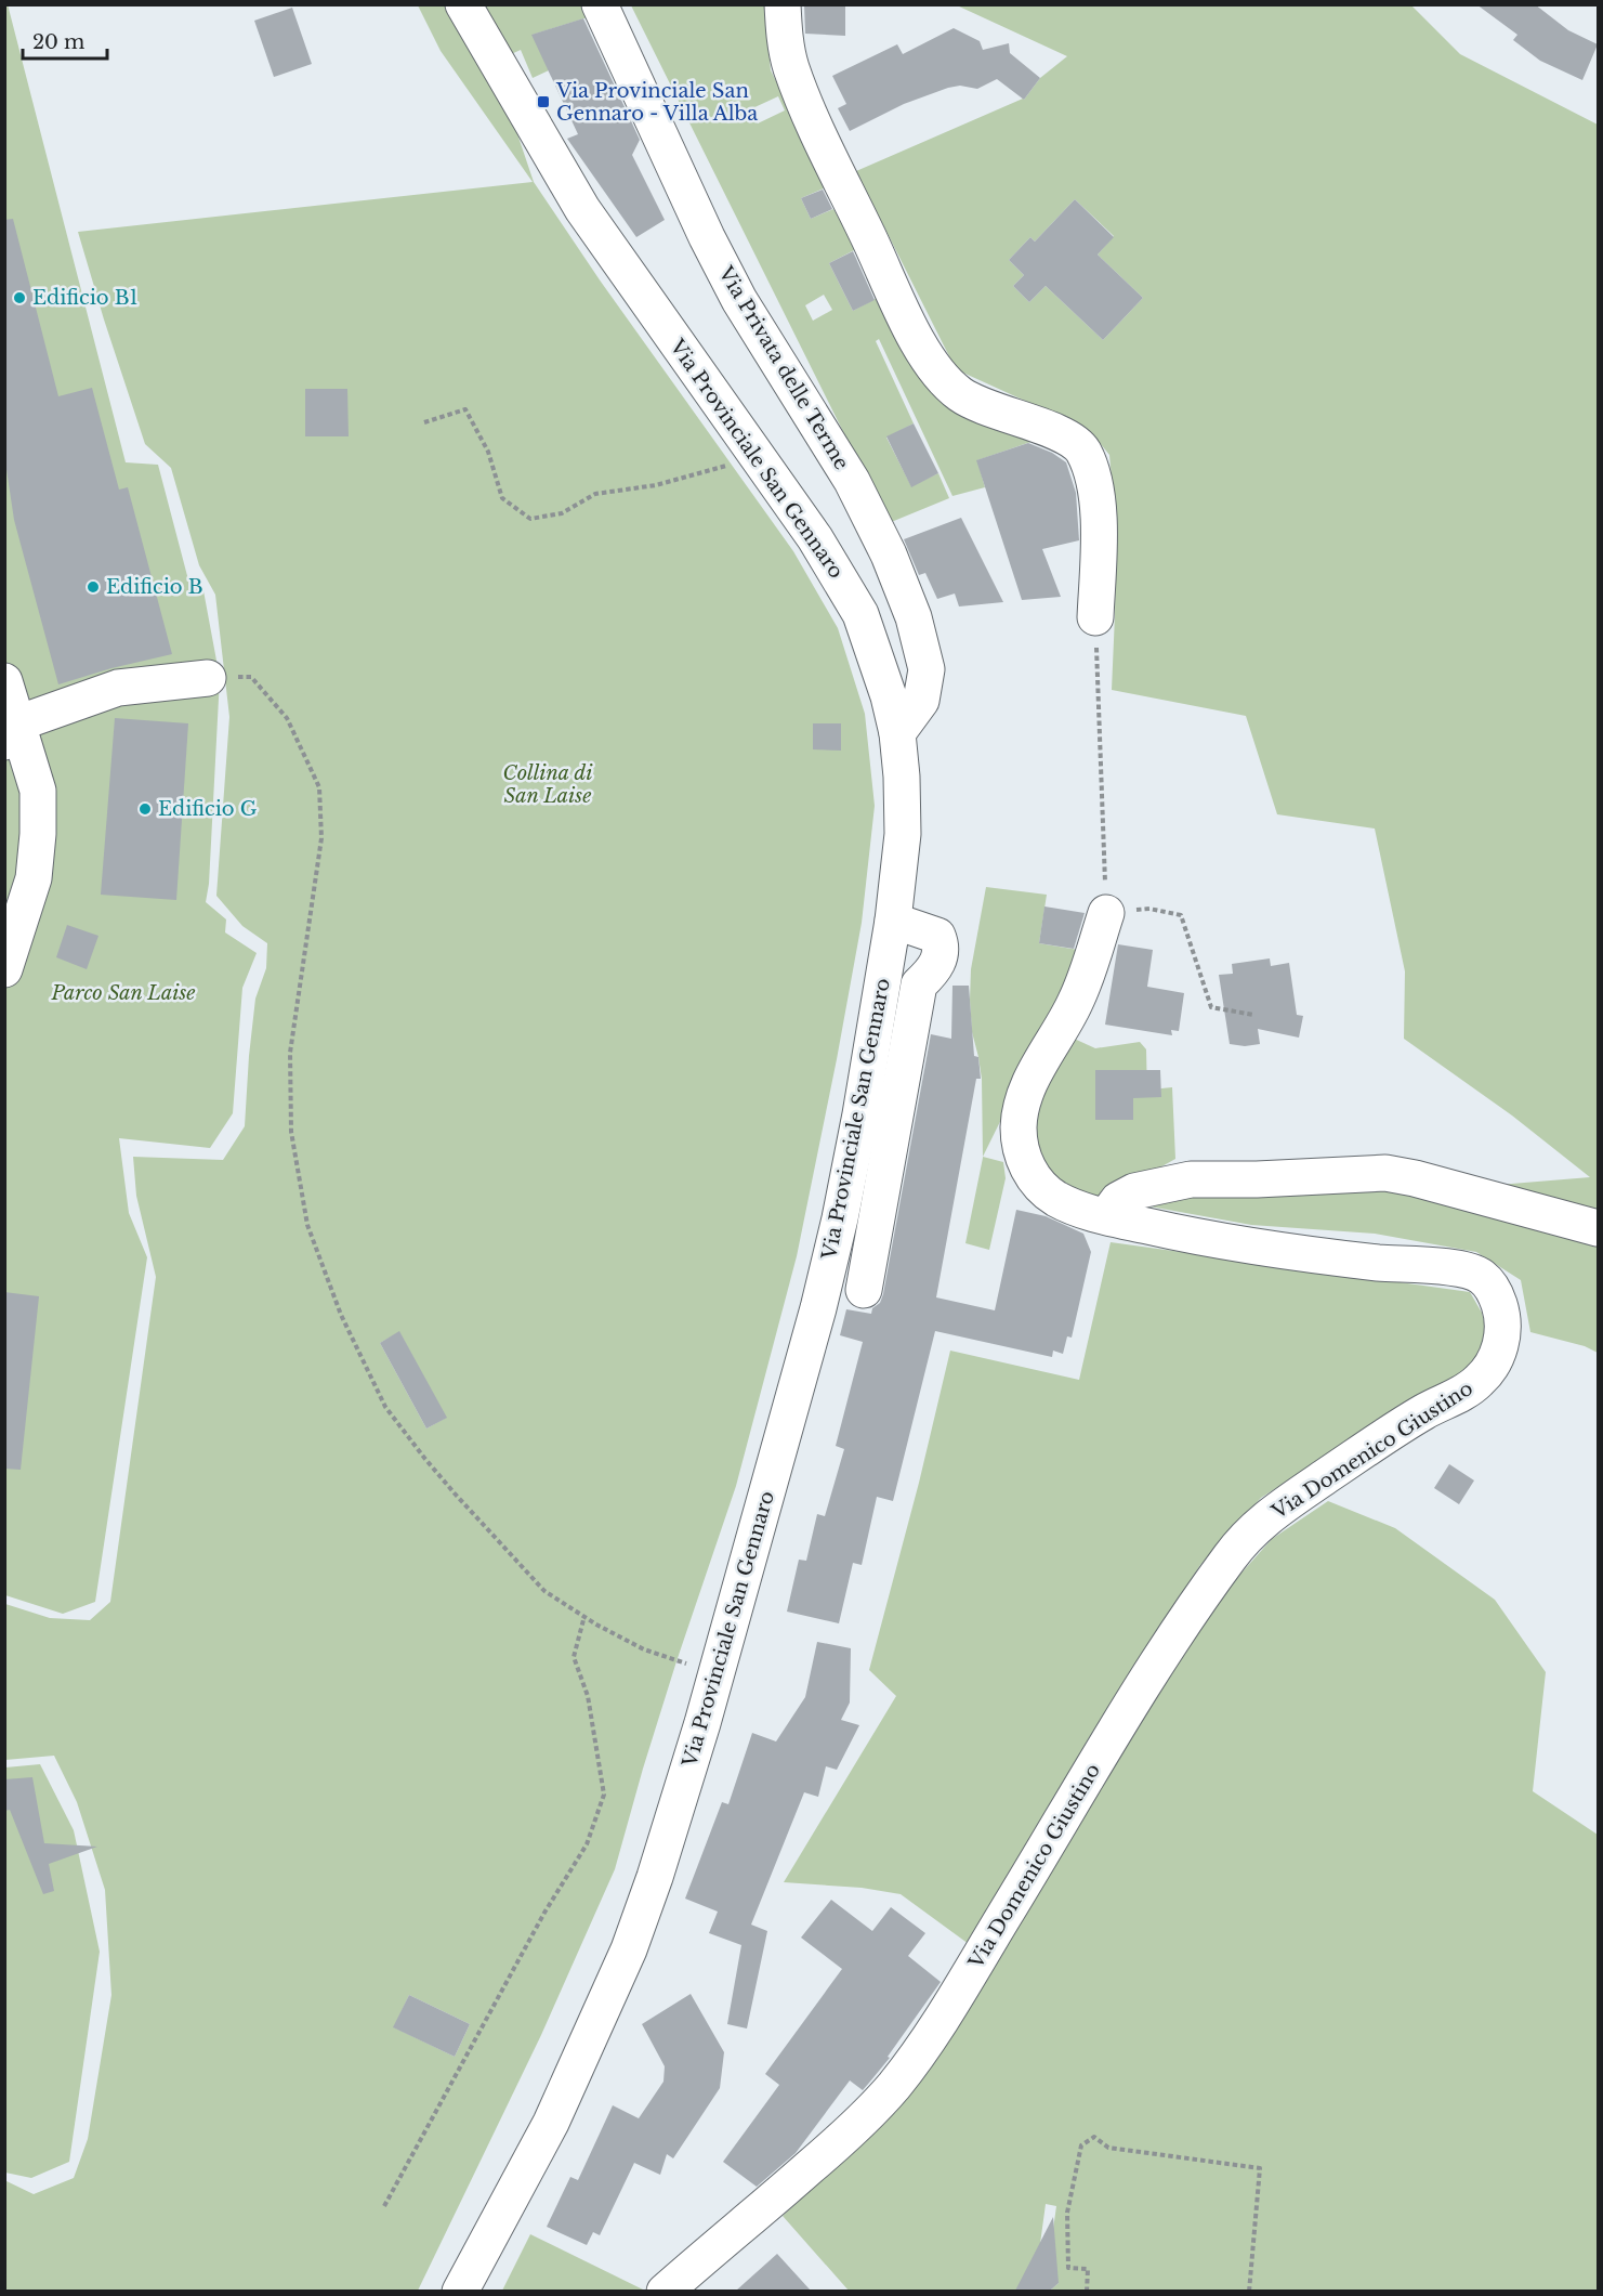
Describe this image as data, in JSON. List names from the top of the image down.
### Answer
{
  "streets": {
    "main road": ["Via Privata delle Terme", "Via Provinciale San Gennaro", "Via Domenico Giustino"]
  },
  "crossings": [
    ["Via Privata delle Terme", "Via Provinciale San Gennaro"]
  ],
  "parks": ["Collina di San Laise", "Parco San Laise"],
  "places": {
    "transit": ["Via Provinciale San Gennaro - Villa Alba"],
    "other": ["Edificio B1", "Edificio B", "Edificio G"]
  },
  "scale_bar": "20 m"
}
